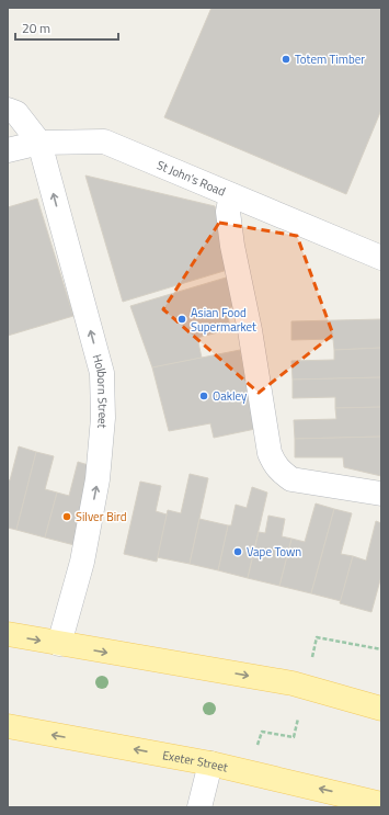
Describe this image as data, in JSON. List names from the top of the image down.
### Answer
{
  "streets": {
    "main road": ["Exeter Street"],
    "street": ["St John's Road", "Holborn Street"]
  },
  "crossings": [
    ["St John's Road", "Holborn Street"]
  ],
  "one_way": ["Holborn Street"],
  "places": [
    "Totem Timber",
    "Asian Food Supermarket",
    "Oakley",
    "Silver Bird",
    "Vape Town"
  ],
  "scale_bar": "20 m"
}
